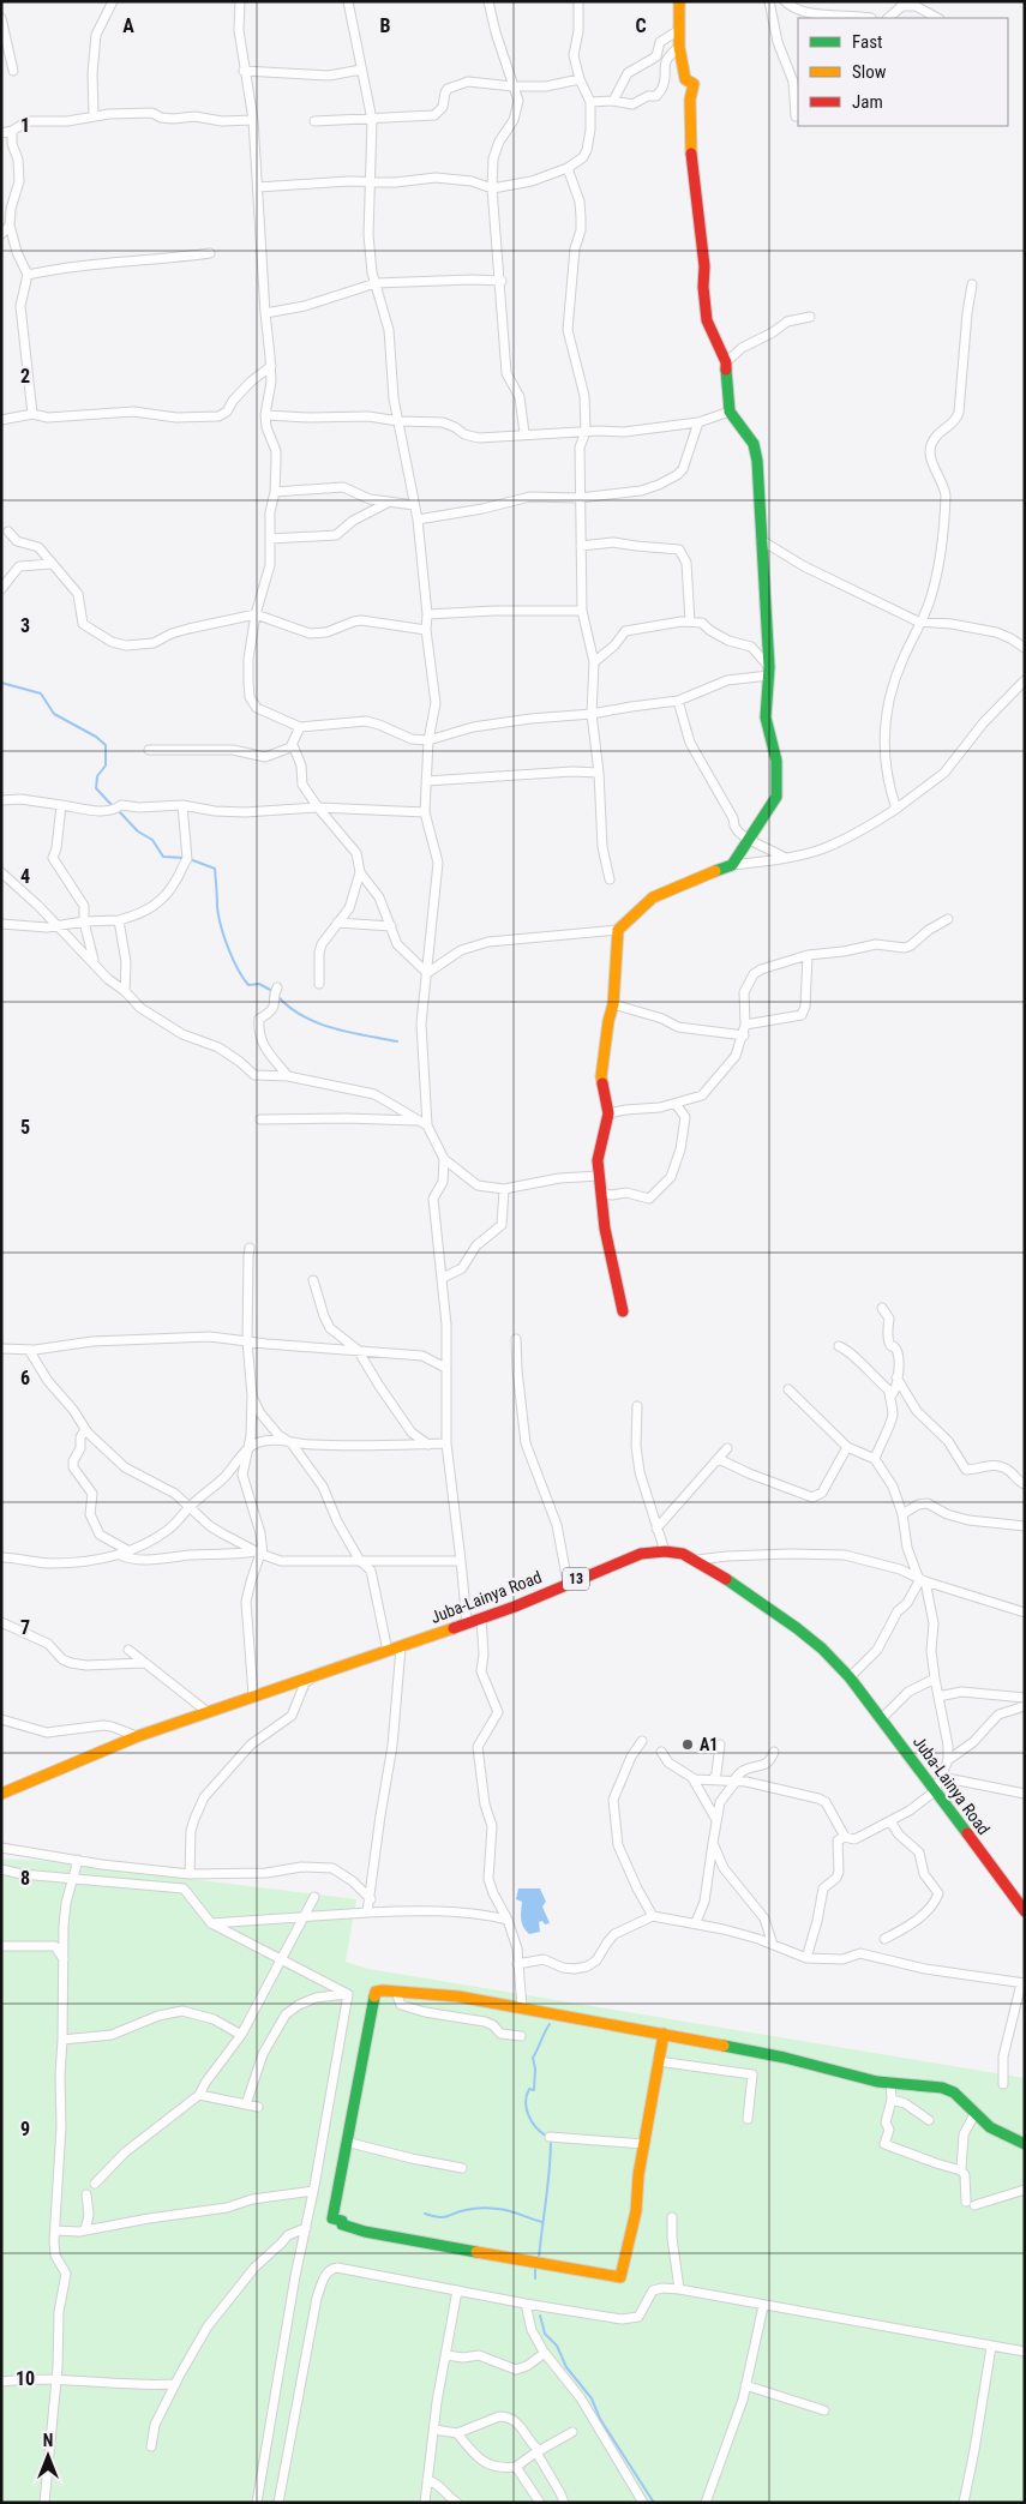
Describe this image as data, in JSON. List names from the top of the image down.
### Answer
{
  "streets": {
    "street": ["13", "Juba-Lainya Road"]
  },
  "places": ["A1"],
  "legend": ["Fast", "Slow", "Jam"],
  "north": "top",
  "grid": {
    "columns": ["A", "B", "C"],
    "rows": [
      "1",
      "2",
      "3",
      "4",
      "5",
      "6",
      "7",
      "8",
      "9",
      "10"
    ]
  }
}
